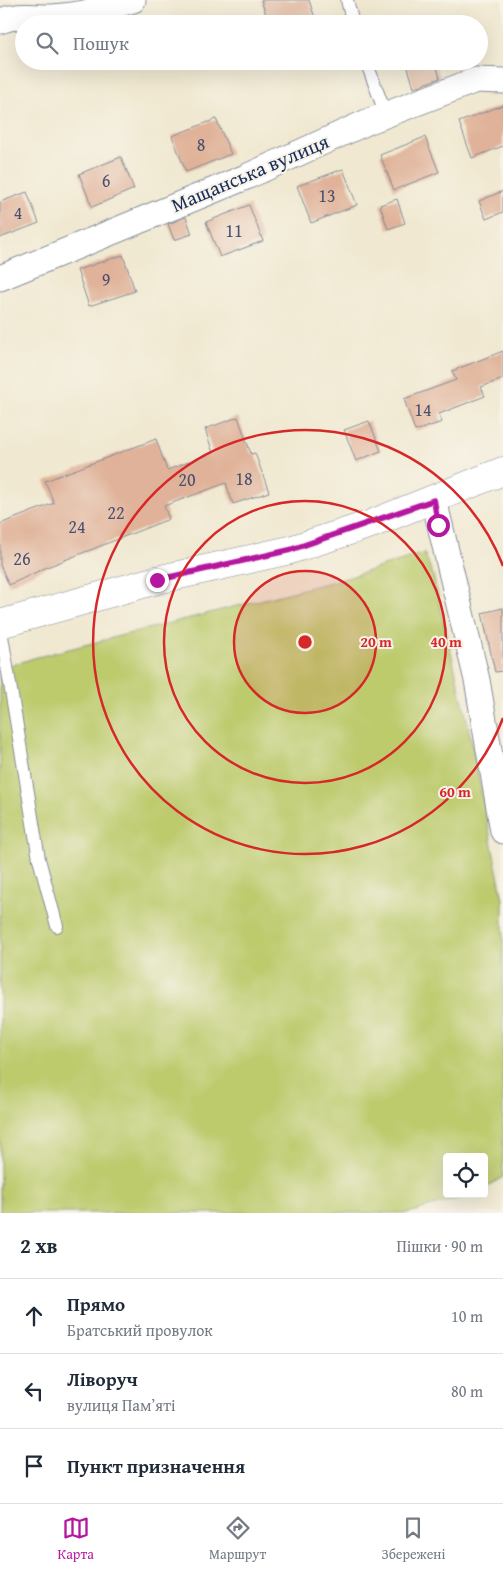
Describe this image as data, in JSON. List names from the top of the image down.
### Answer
{
  "streets": {
    "street": ["Мащанська вулиця"]
  },
  "house_numbers": [
    "8",
    "6",
    "13",
    "4",
    "11",
    "9",
    "14",
    "18",
    "20",
    "22",
    "24",
    "26"
  ],
  "page": {
    "search": "Пошук",
    "heading": ["2 хв", "Пішки · 90 m"],
    "list": [
      ["Прямо", "Братський провулок", "10 m"],
      ["Ліворуч", "вулиця Памʼяті", "80 m"],
      "Пункт призначення"
    ],
    "nav": ["Карта", "Маршрут", "Збережені"]
  },
  "rings": ["20 m", "40 m", "60 m"]
}
